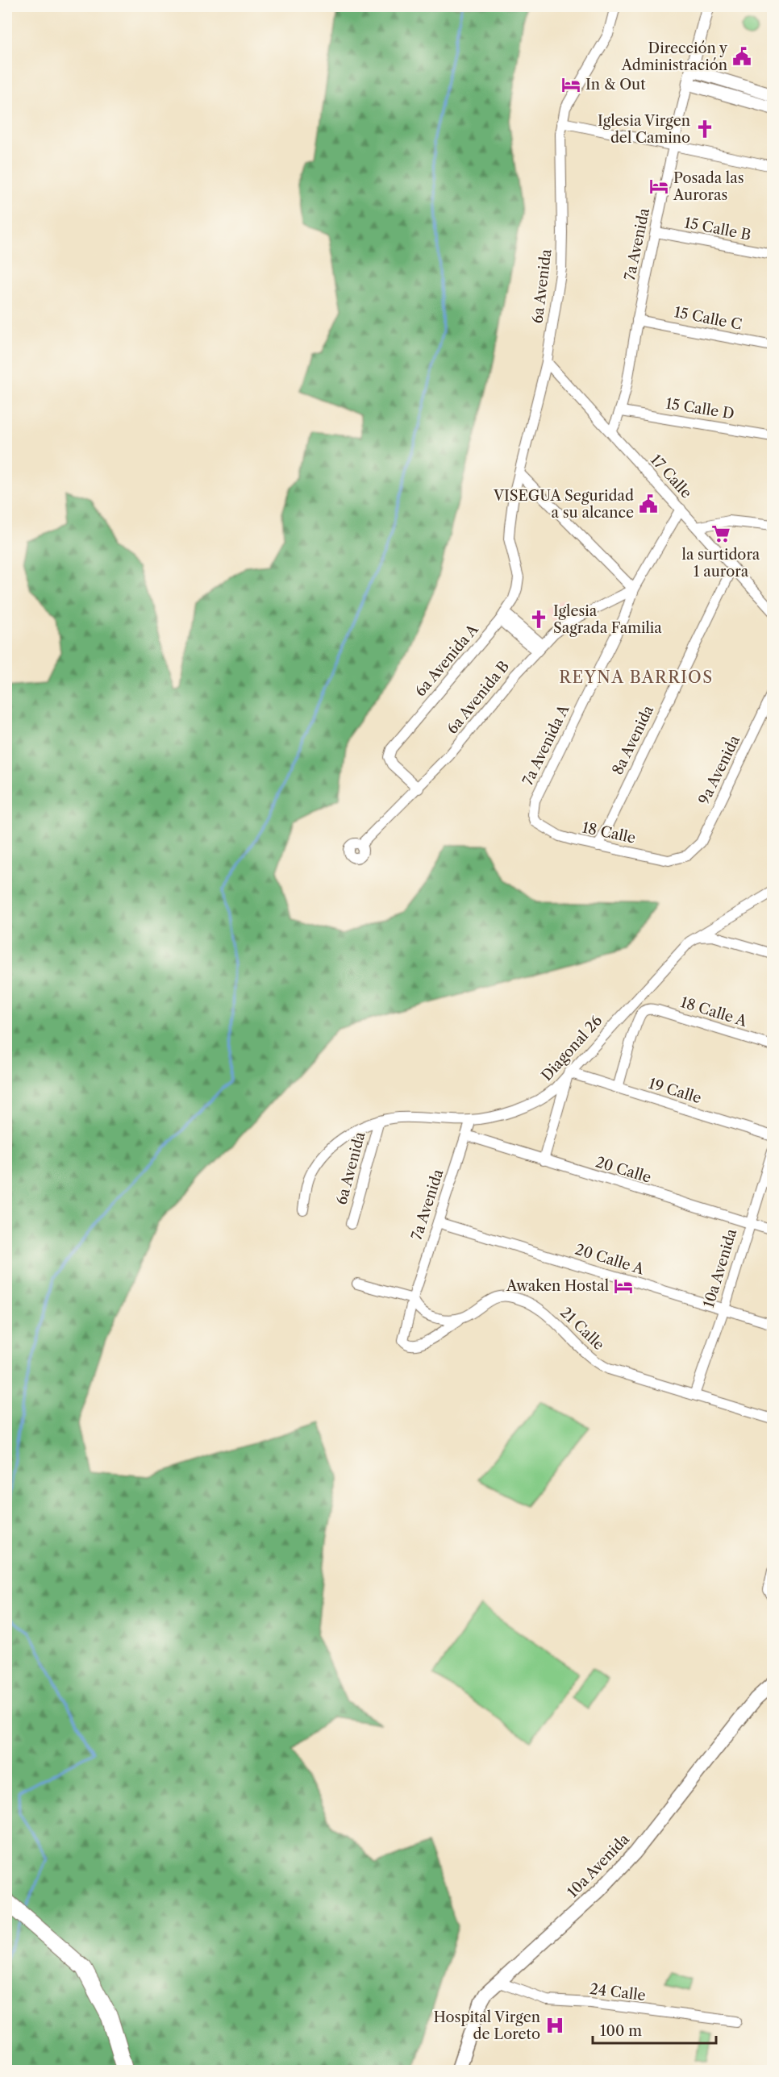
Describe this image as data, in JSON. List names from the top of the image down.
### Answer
{
  "streets": {
    "main road": ["10a Avenida"],
    "street": [
      "15 Calle B",
      "7a Avenida",
      "6a Avenida",
      "15 Calle C",
      "15 Calle D",
      "17 Calle",
      "6a Avenida A",
      "6a Avenida B",
      "8a Avenida",
      "7a Avenida A",
      "9a Avenida",
      "18 Calle",
      "18 Calle A",
      "Diagonal 26",
      "19 Calle",
      "20 Calle",
      "20 Calle A",
      "21 Calle",
      "24 Calle"
    ]
  },
  "crossings": [
    ["15 Calle B", "7a Avenida"],
    ["7a Avenida", "15 Calle C"],
    ["7a Avenida", "15 Calle D"],
    ["7a Avenida", "17 Calle"],
    ["7a Avenida", "Diagonal 26"],
    ["7a Avenida", "20 Calle"],
    ["7a Avenida", "20 Calle A"],
    ["7a Avenida", "21 Calle"],
    ["6a Avenida", "17 Calle"],
    ["6a Avenida", "6a Avenida A"],
    ["6a Avenida", "Diagonal 26"],
    ["17 Calle", "8a Avenida"],
    ["17 Calle", "7a Avenida A"],
    ["6a Avenida A", "6a Avenida B"],
    ["6a Avenida B", "7a Avenida A"],
    ["8a Avenida", "18 Calle"],
    ["7a Avenida A", "18 Calle"],
    ["9a Avenida", "18 Calle"],
    ["18 Calle A", "19 Calle"],
    ["Diagonal 26", "19 Calle"],
    ["20 Calle", "10a Avenida"],
    ["20 Calle A", "10a Avenida"],
    ["10a Avenida", "21 Calle"],
    ["10a Avenida", "24 Calle"]
  ],
  "districts": ["REYNA BARRIOS"],
  "places": {
    "public building": ["Dirección y Administración", "VISEGUA Seguridad a su alcance"],
    "hotel": ["In & Out", "Posada las Auroras", "Awaken Hostal"],
    "church": ["Iglesia Virgen del Camino", "Iglesia Sagrada Familia"],
    "supermarket": ["la surtidora 1 aurora"],
    "hospital": ["Hospital Virgen de Loreto"]
  },
  "scale_bar": "100 m"
}
